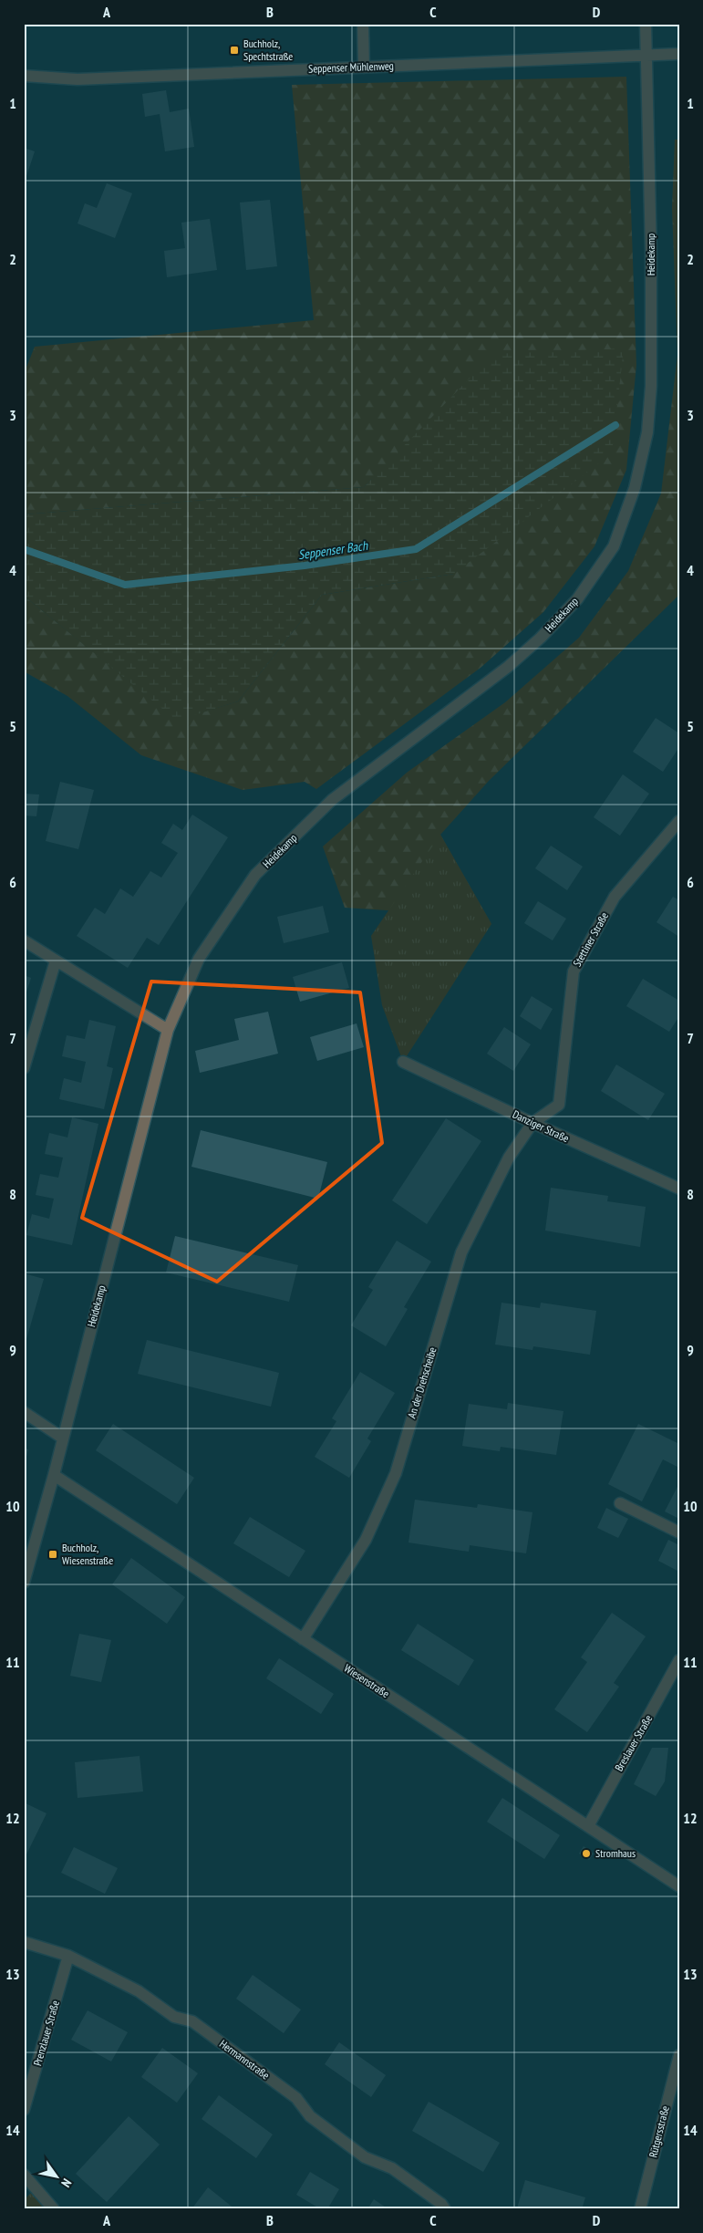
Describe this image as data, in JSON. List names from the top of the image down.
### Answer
{
  "streets": {
    "street": [
      "Seppenser Mühlenweg",
      "Heidekamp",
      "Stettiner Straße",
      "Danziger Straße",
      "An der Drehscheibe",
      "Wiesenstraße",
      "Breslauer Straße",
      "Prenzlauer Straße",
      "Hermannstraße",
      "Rütgersstraße"
    ]
  },
  "crossings": [
    ["Seppenser Mühlenweg", "Heidekamp"],
    ["Heidekamp", "Wiesenstraße"],
    ["Stettiner Straße", "Danziger Straße"],
    ["Stettiner Straße", "An der Drehscheibe"],
    ["Danziger Straße", "An der Drehscheibe"],
    ["An der Drehscheibe", "Wiesenstraße"],
    ["Wiesenstraße", "Breslauer Straße"],
    ["Prenzlauer Straße", "Hermannstraße"]
  ],
  "water": ["Seppenser Bach"],
  "places": {
    "transit": ["Buchholz, Spechtstraße", "Buchholz, Wiesenstraße"],
    "other": ["Stromhaus"]
  },
  "north": "bottom right",
  "grid": {
    "columns": [
      "A",
      "B",
      "C",
      "D"
    ],
    "rows": [
      "1",
      "2",
      "3",
      "4",
      "5",
      "6",
      "7",
      "8",
      "9",
      "10",
      "11",
      "12",
      "13",
      "14"
    ]
  }
}
